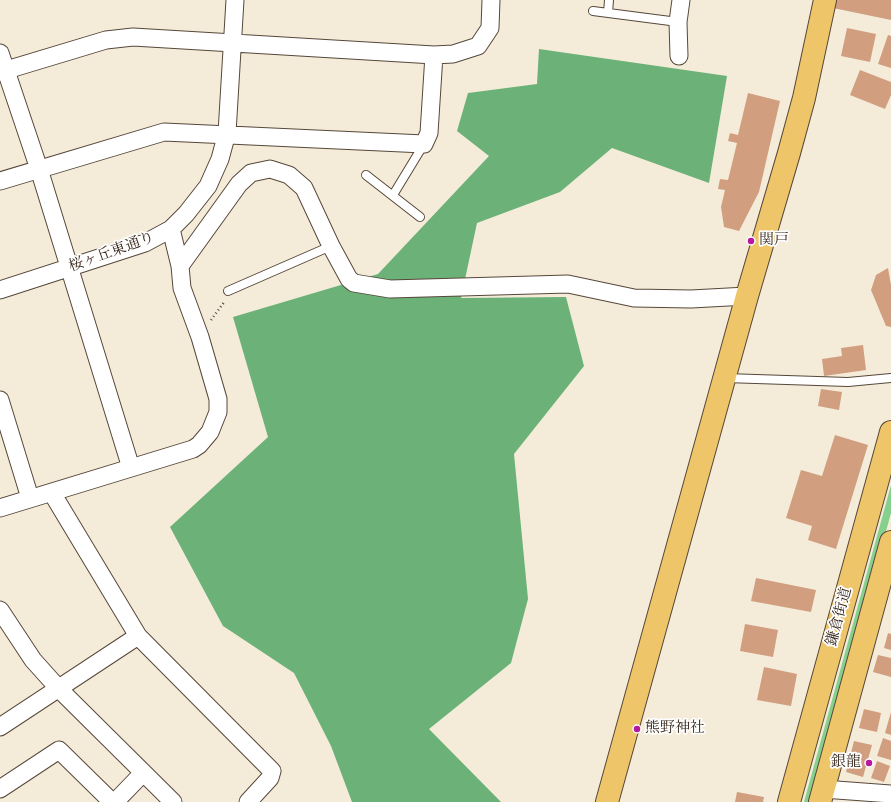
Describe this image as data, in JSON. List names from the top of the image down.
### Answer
{
  "streets": {
    "main road": ["鎌倉街道"],
    "street": ["桜ヶ丘東通り"]
  },
  "places": ["関戸", "熊野神社", "銀龍"]
}
